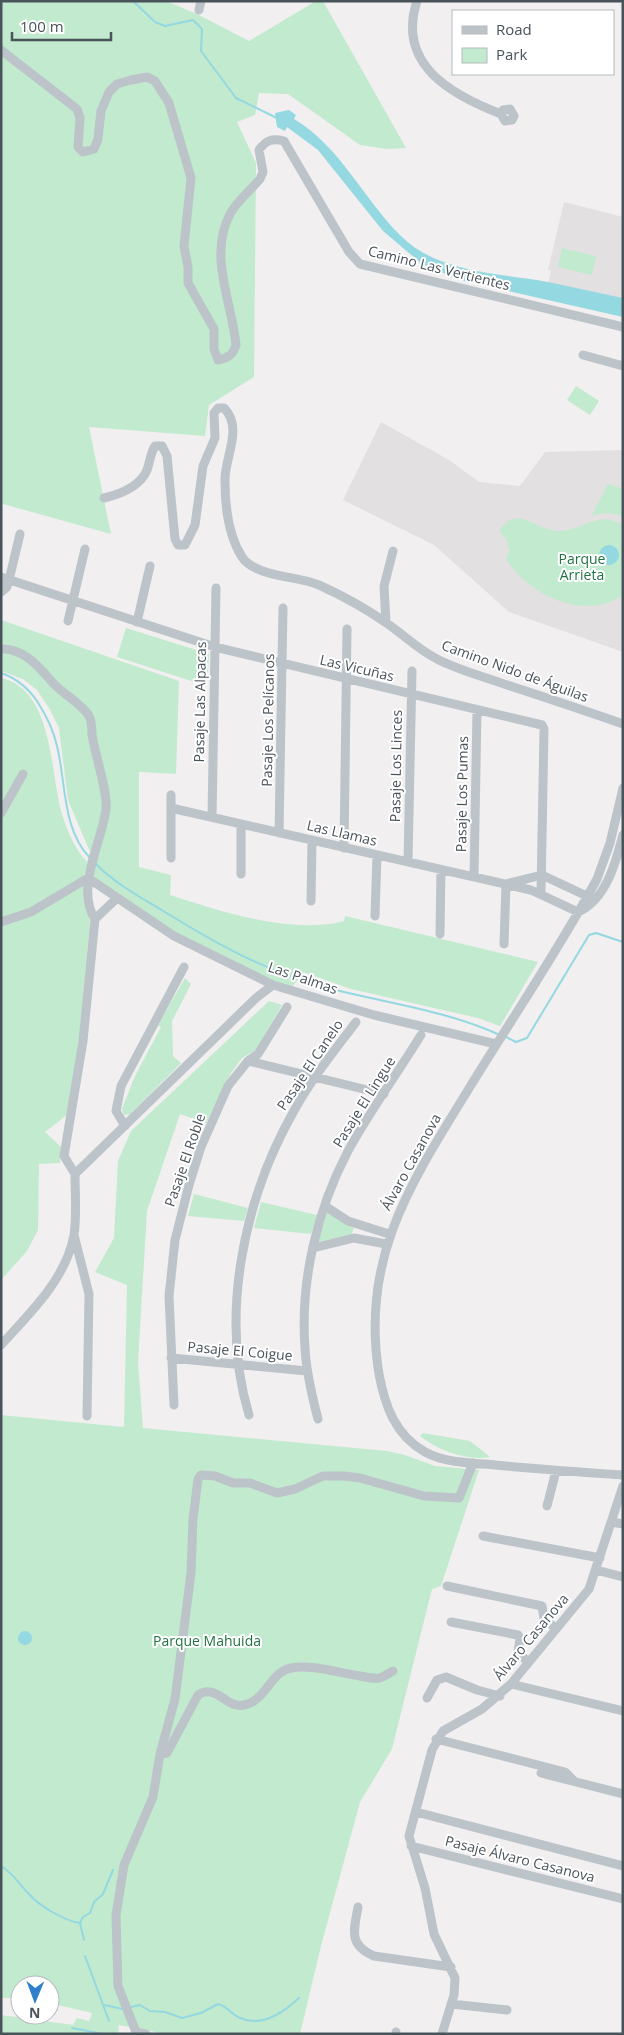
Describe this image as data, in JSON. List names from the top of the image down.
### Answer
{
  "streets": {
    "street": [
      "Camino Las Vertientes",
      "Las Vicuñas",
      "Camino Nido de Águilas",
      "Pasaje Las Alpacas",
      "Pasaje Los Pelícanos",
      "Pasaje Los Linces",
      "Pasaje Los Pumas",
      "Las Llamas",
      "Las Palmas",
      "Pasaje El Canelo",
      "Pasaje El Lingue",
      "Pasaje El Roble",
      "Álvaro Casanova",
      "Pasaje El Coigue",
      "Pasaje Álvaro Casanova"
    ]
  },
  "crossings": [
    ["Las Vicuñas", "Pasaje Las Alpacas"],
    ["Las Vicuñas", "Pasaje Los Pelícanos"],
    ["Las Vicuñas", "Pasaje Los Linces"],
    ["Las Vicuñas", "Pasaje Los Pumas"],
    ["Las Vicuñas", "Las Llamas"],
    ["Pasaje Las Alpacas", "Las Llamas"],
    ["Pasaje Los Pelícanos", "Las Llamas"],
    ["Pasaje Los Linces", "Las Llamas"],
    ["Pasaje Los Pumas", "Las Llamas"],
    ["Las Llamas", "Álvaro Casanova"],
    ["Las Palmas", "Álvaro Casanova"],
    ["Pasaje El Canelo", "Pasaje El Coigue"],
    ["Pasaje El Lingue", "Pasaje El Coigue"],
    ["Pasaje El Roble", "Pasaje El Coigue"]
  ],
  "parks": ["Parque Arrieta", "Parque Mahuida"],
  "legend": ["Road", "Park"],
  "scale_bar": "100 m",
  "north": "bottom"
}
